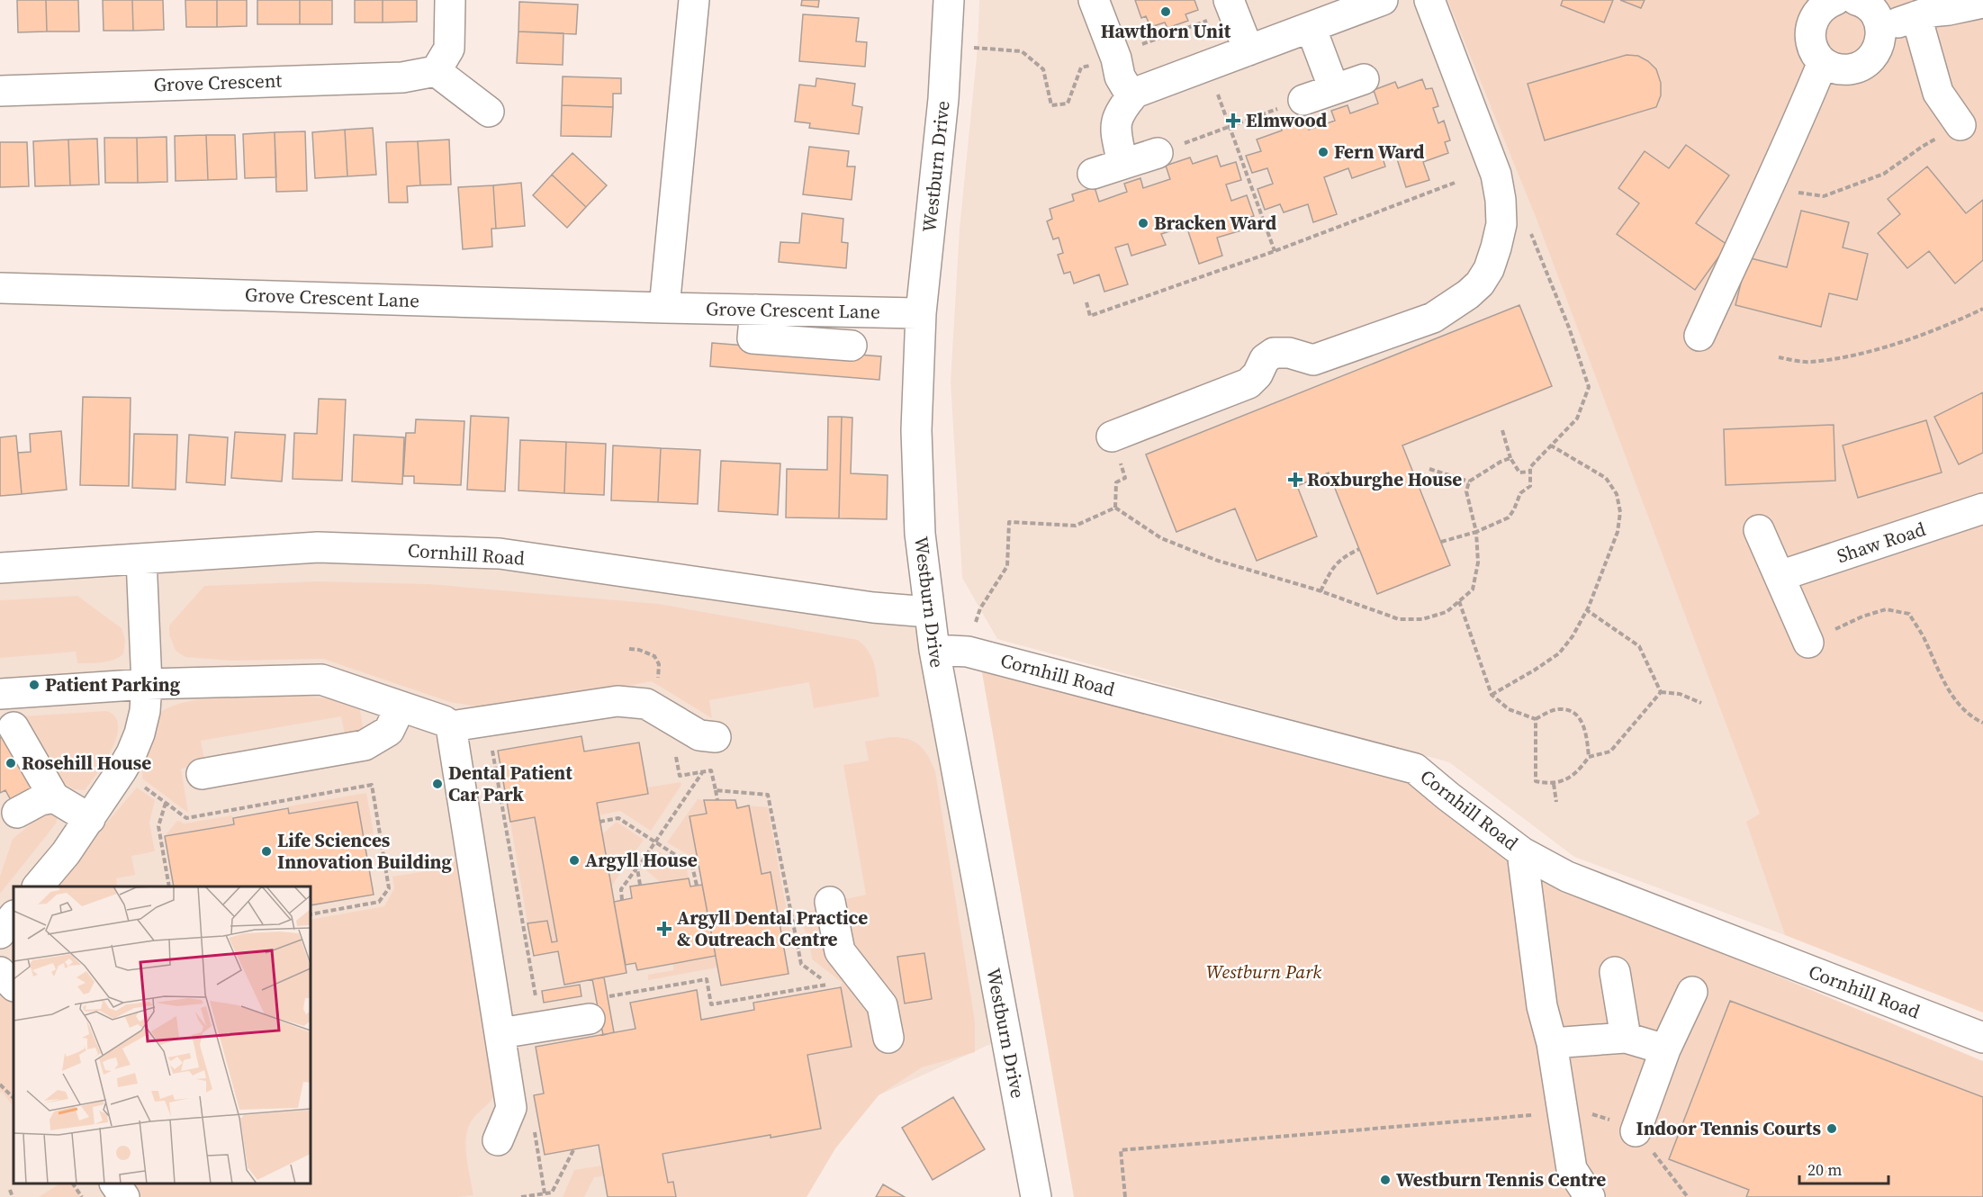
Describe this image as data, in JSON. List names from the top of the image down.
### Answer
{
  "streets": {
    "street": [
      "Grove Crescent",
      "Westburn Drive",
      "Grove Crescent Lane",
      "Shaw Road",
      "Cornhill Road"
    ]
  },
  "crossings": [
    ["Westburn Drive", "Grove Crescent Lane"],
    ["Westburn Drive", "Cornhill Road"]
  ],
  "parks": ["Westburn Park"],
  "places": {
    "other": [
      "Hawthorn Unit",
      "Fern Ward",
      "Bracken Ward",
      "Patient Parking",
      "Rosehill House",
      "Dental Patient Car Park",
      "Life Sciences Innovation Building",
      "Argyll House",
      "Indoor Tennis Courts",
      "Westburn Tennis Centre"
    ],
    "health": ["Elmwood", "Roxburghe House", "Argyll Dental Practice & Outreach Centre"]
  },
  "scale_bar": "20 m"
}
